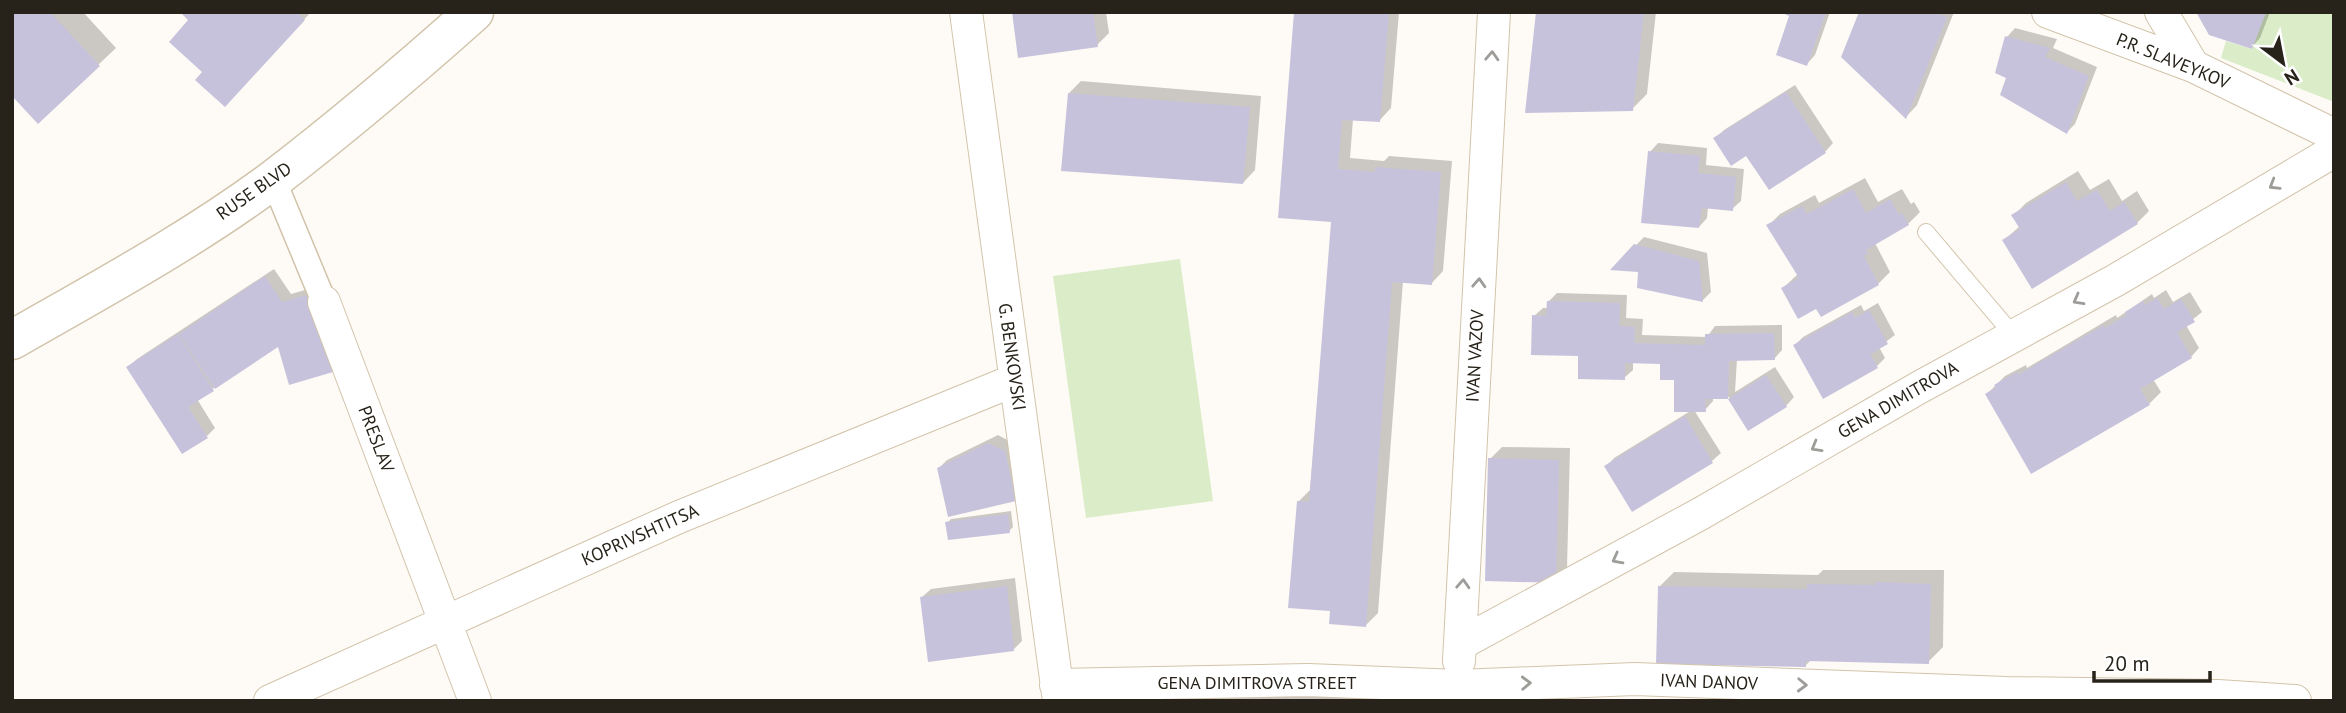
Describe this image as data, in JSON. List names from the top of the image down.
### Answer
{
  "streets": {
    "street": [
      "P.R. SLAVEYKOV",
      "RUSE BLVD",
      "IVAN VAZOV",
      "G. BENKOVSKI",
      "GENA DIMITROVA",
      "PRESLAV",
      "KOPRIVSHTITSA",
      "IVAN DANOV",
      "GENA DIMITROVA STREET"
    ]
  },
  "crossings": [
    ["RUSE BLVD", "PRESLAV"],
    ["IVAN VAZOV", "GENA DIMITROVA"],
    ["IVAN VAZOV", "IVAN DANOV"],
    ["IVAN VAZOV", "GENA DIMITROVA STREET"],
    ["G. BENKOVSKI", "KOPRIVSHTITSA"],
    ["G. BENKOVSKI", "GENA DIMITROVA STREET"],
    ["PRESLAV", "KOPRIVSHTITSA"],
    ["IVAN DANOV", "GENA DIMITROVA STREET"]
  ],
  "one_way": ["IVAN VAZOV", "GENA DIMITROVA", "IVAN DANOV"],
  "scale_bar": "20 m",
  "north": "bottom right"
}
